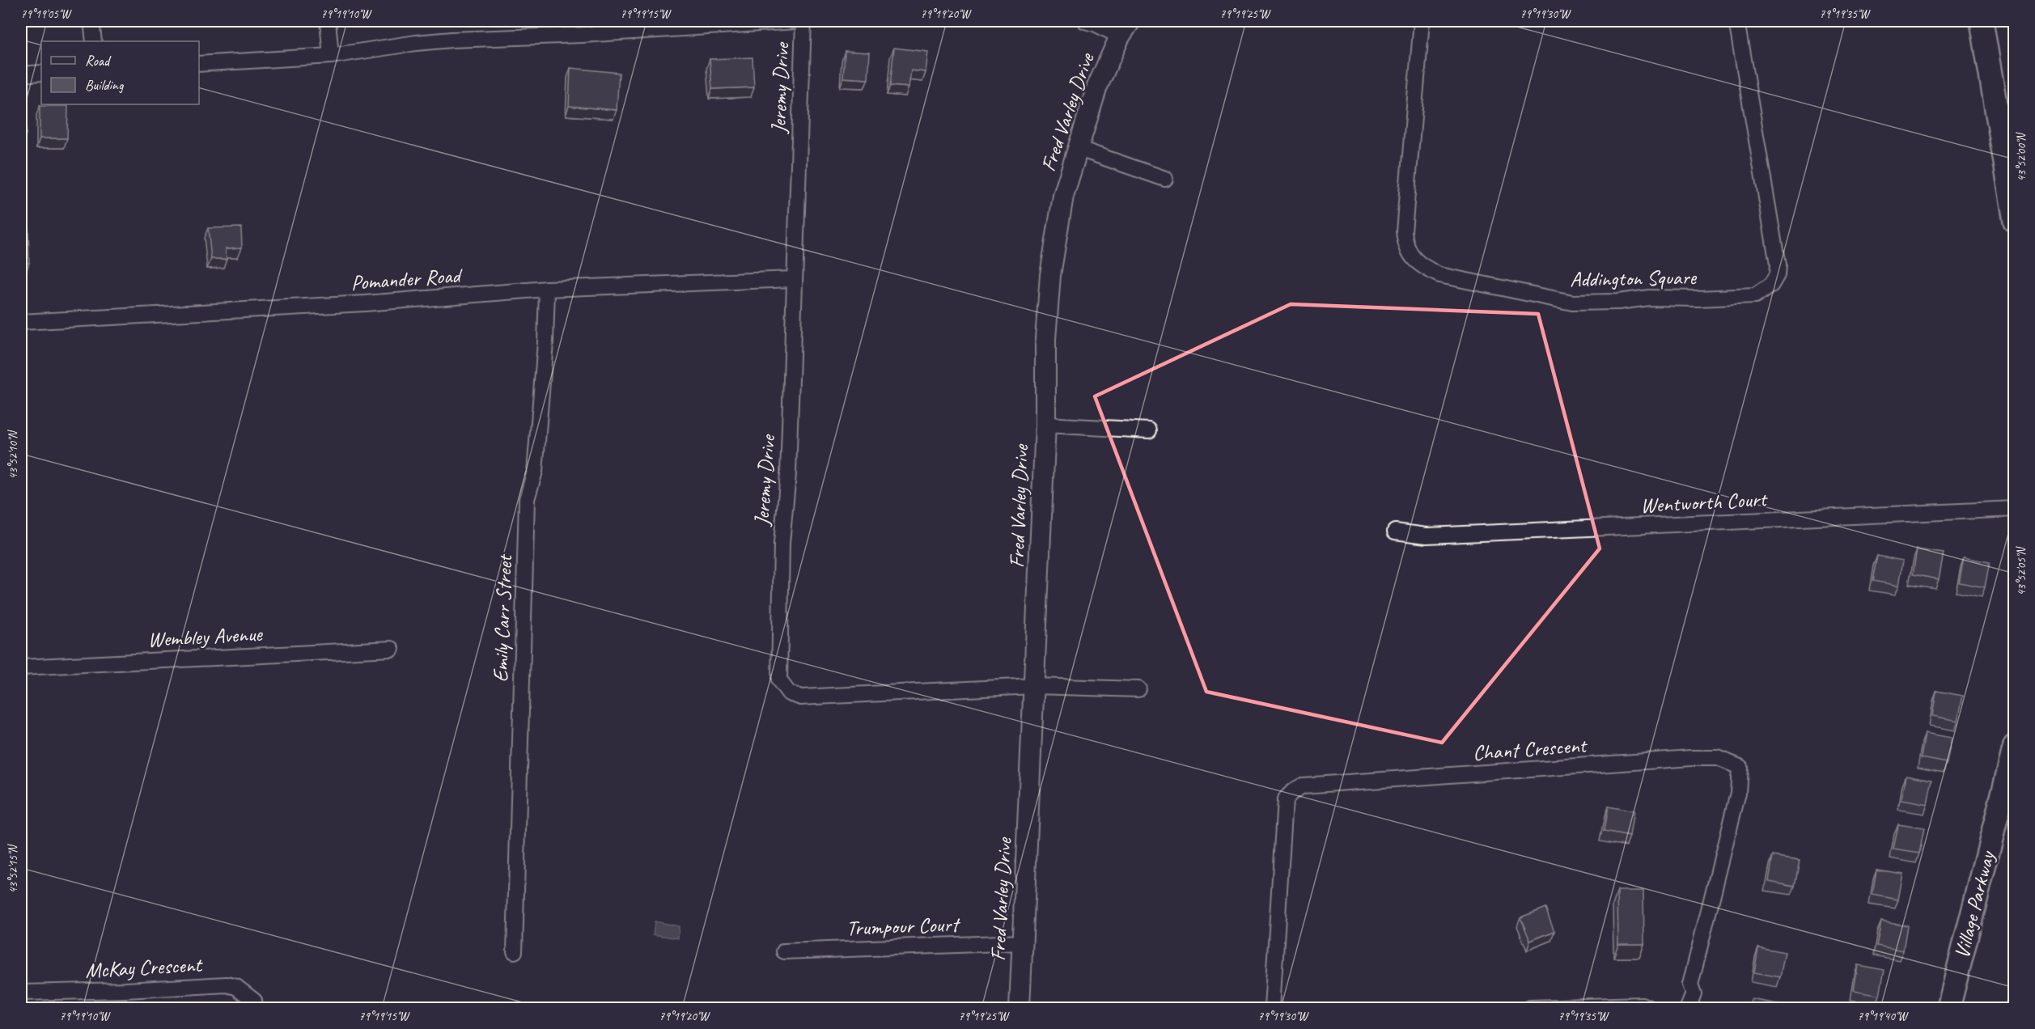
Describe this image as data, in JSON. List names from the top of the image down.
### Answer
{
  "streets": {
    "main road": ["Village Parkway"],
    "street": [
      "Jeremy Drive",
      "Fred Varley Drive",
      "Addington Square",
      "Pomander Road",
      "Wentworth Court",
      "Emily Carr Street",
      "Wembley Avenue",
      "Chant Crescent",
      "Trumpour Court",
      "McKay Crescent"
    ]
  },
  "crossings": [
    ["Jeremy Drive", "Fred Varley Drive"],
    ["Jeremy Drive", "Pomander Road"],
    ["Fred Varley Drive", "Trumpour Court"],
    ["Pomander Road", "Emily Carr Street"]
  ],
  "legend": ["Road", "Building"],
  "coordinates": [
    "79°19'05\"W",
    "79°19'10\"W",
    "79°19'15\"W",
    "79°19'20\"W",
    "79°19'25\"W",
    "79°19'30\"W",
    "79°19'35\"W",
    "43°52'00\"N",
    "43°52'10\"N",
    "43°52'05\"N",
    "43°52'15\"N",
    "79°19'40\"W"
  ]
}
